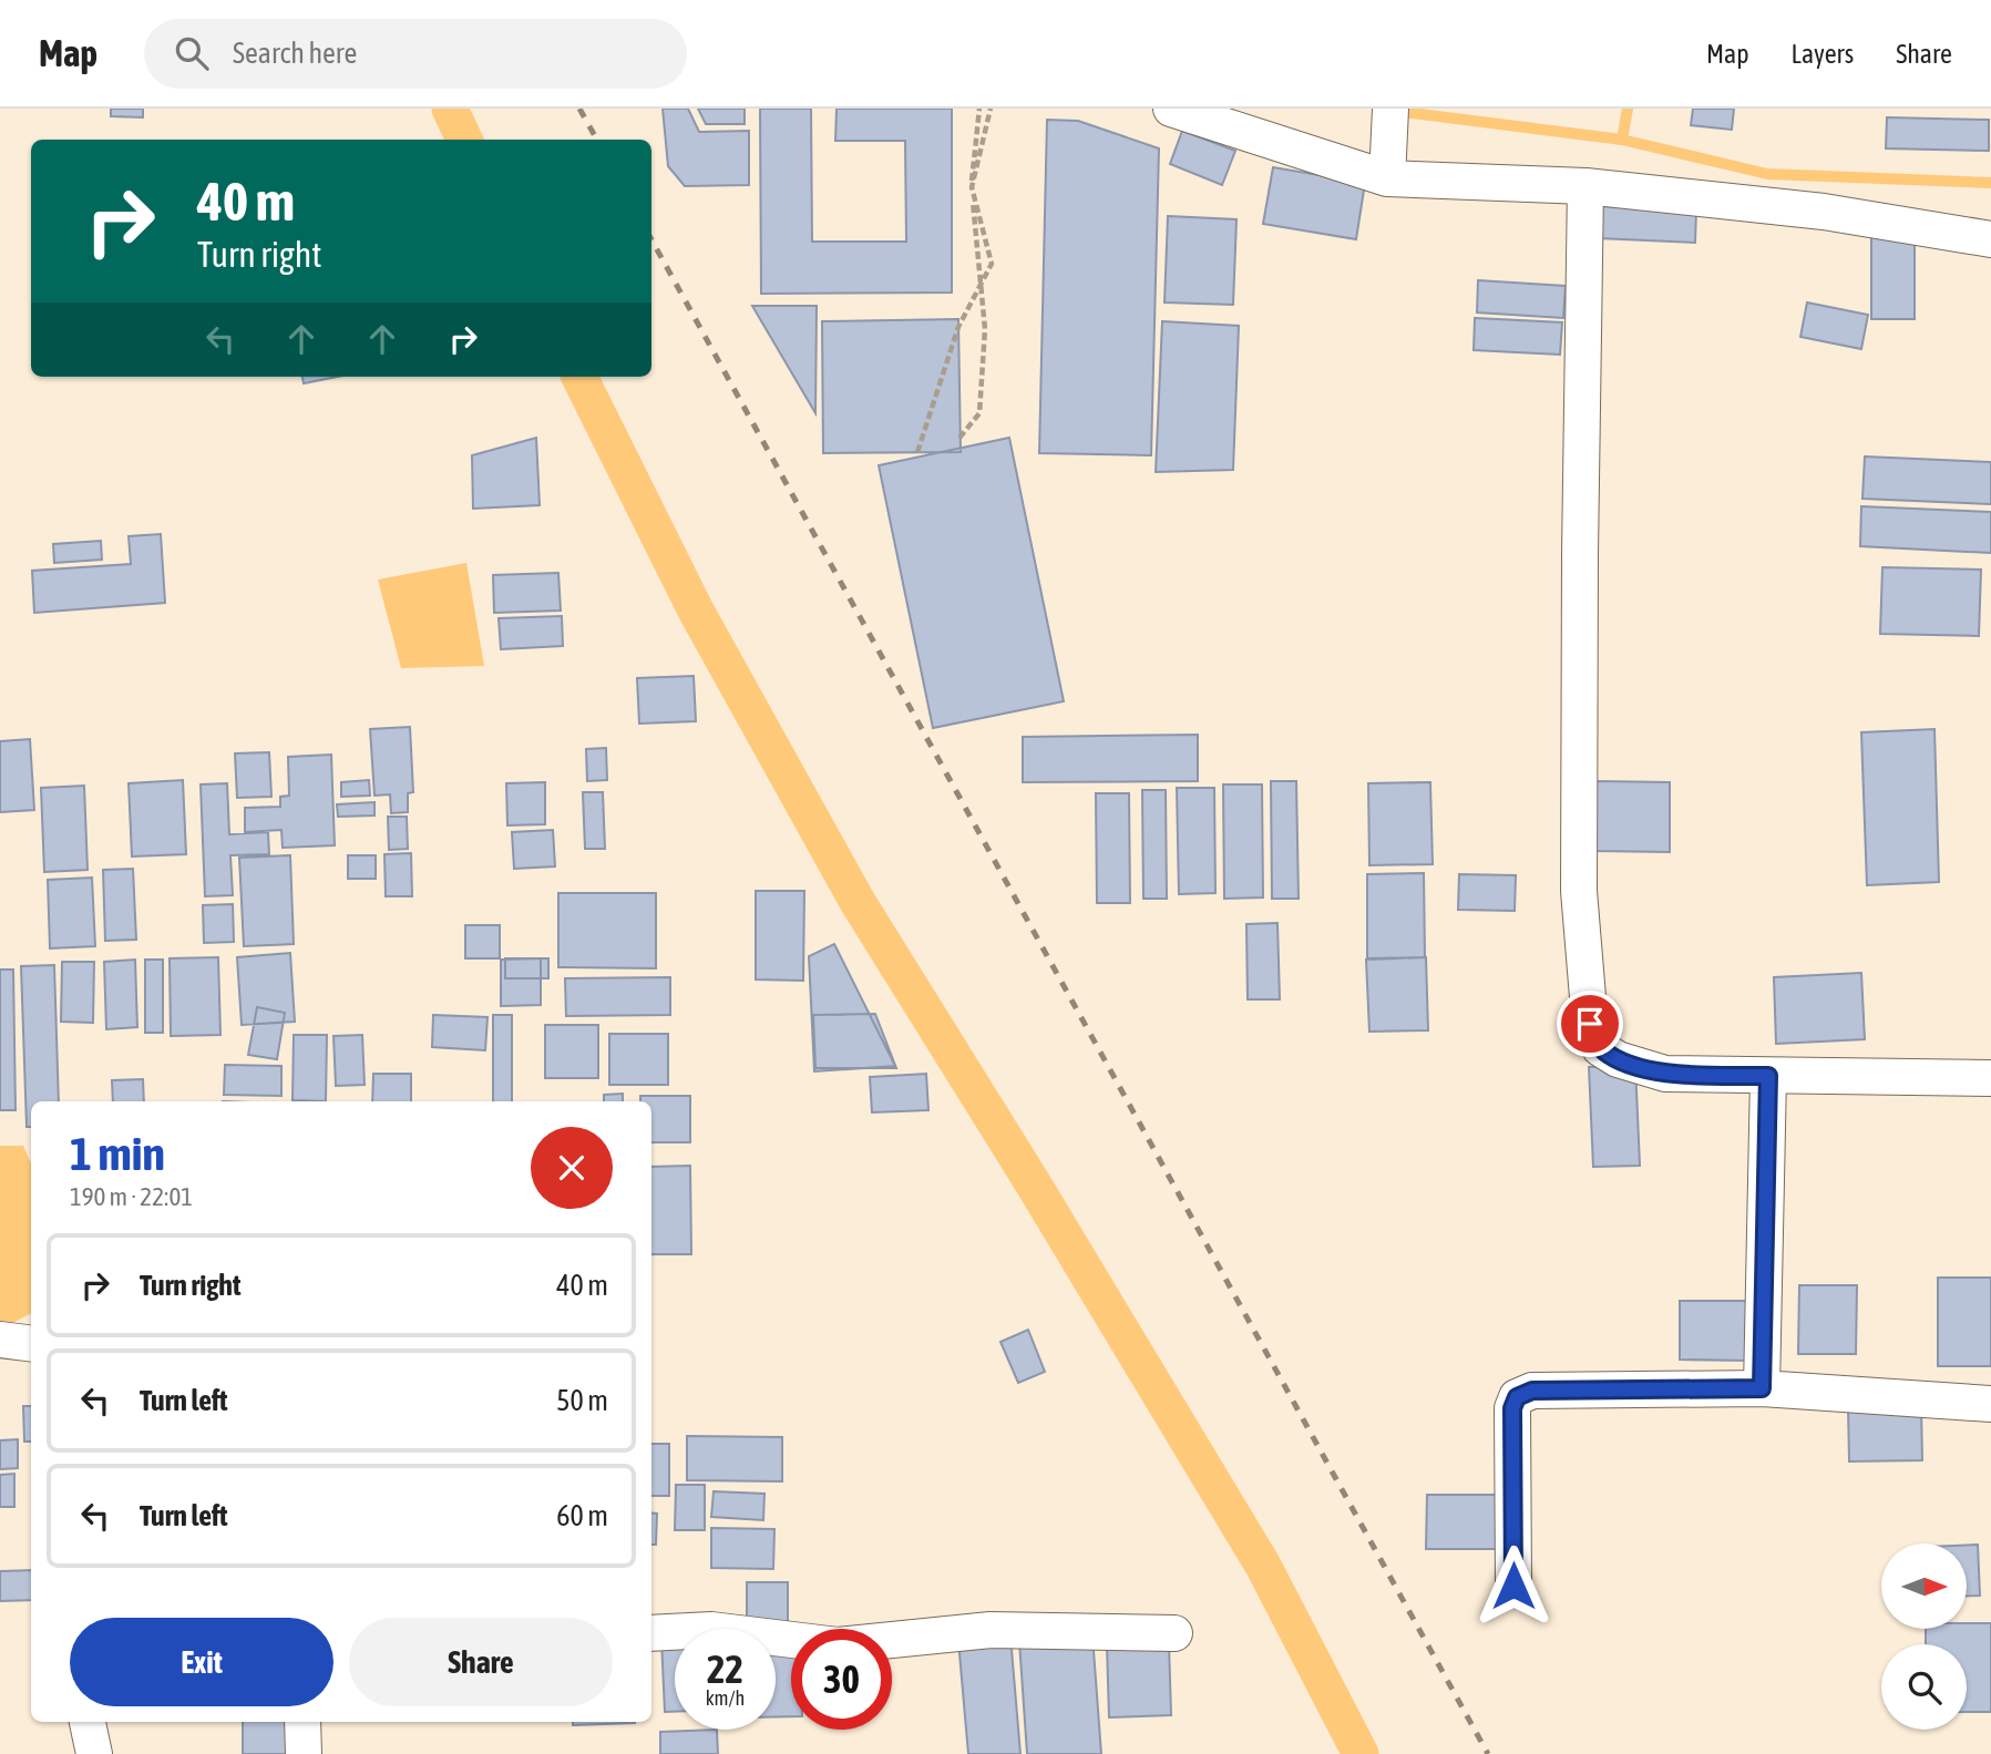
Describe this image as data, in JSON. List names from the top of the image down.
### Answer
{
  "north": "right",
  "page": {
    "header": "Map",
    "search": "Search here",
    "nav": ["Map", "Layers", "Share"],
    "turn": ["40 m", "Turn right"],
    "heading": ["1 min", "190 m · 22:01"],
    "list": [
      {
        "name": "Turn right",
        "value": "40 m"
      },
      {
        "name": "Turn left",
        "value": "50 m"
      },
      {
        "name": "Turn left",
        "value": "60 m"
      }
    ],
    "buttons": ["Exit", "Share"],
    "speed": "22 km/h",
    "limit": "30"
  }
}
